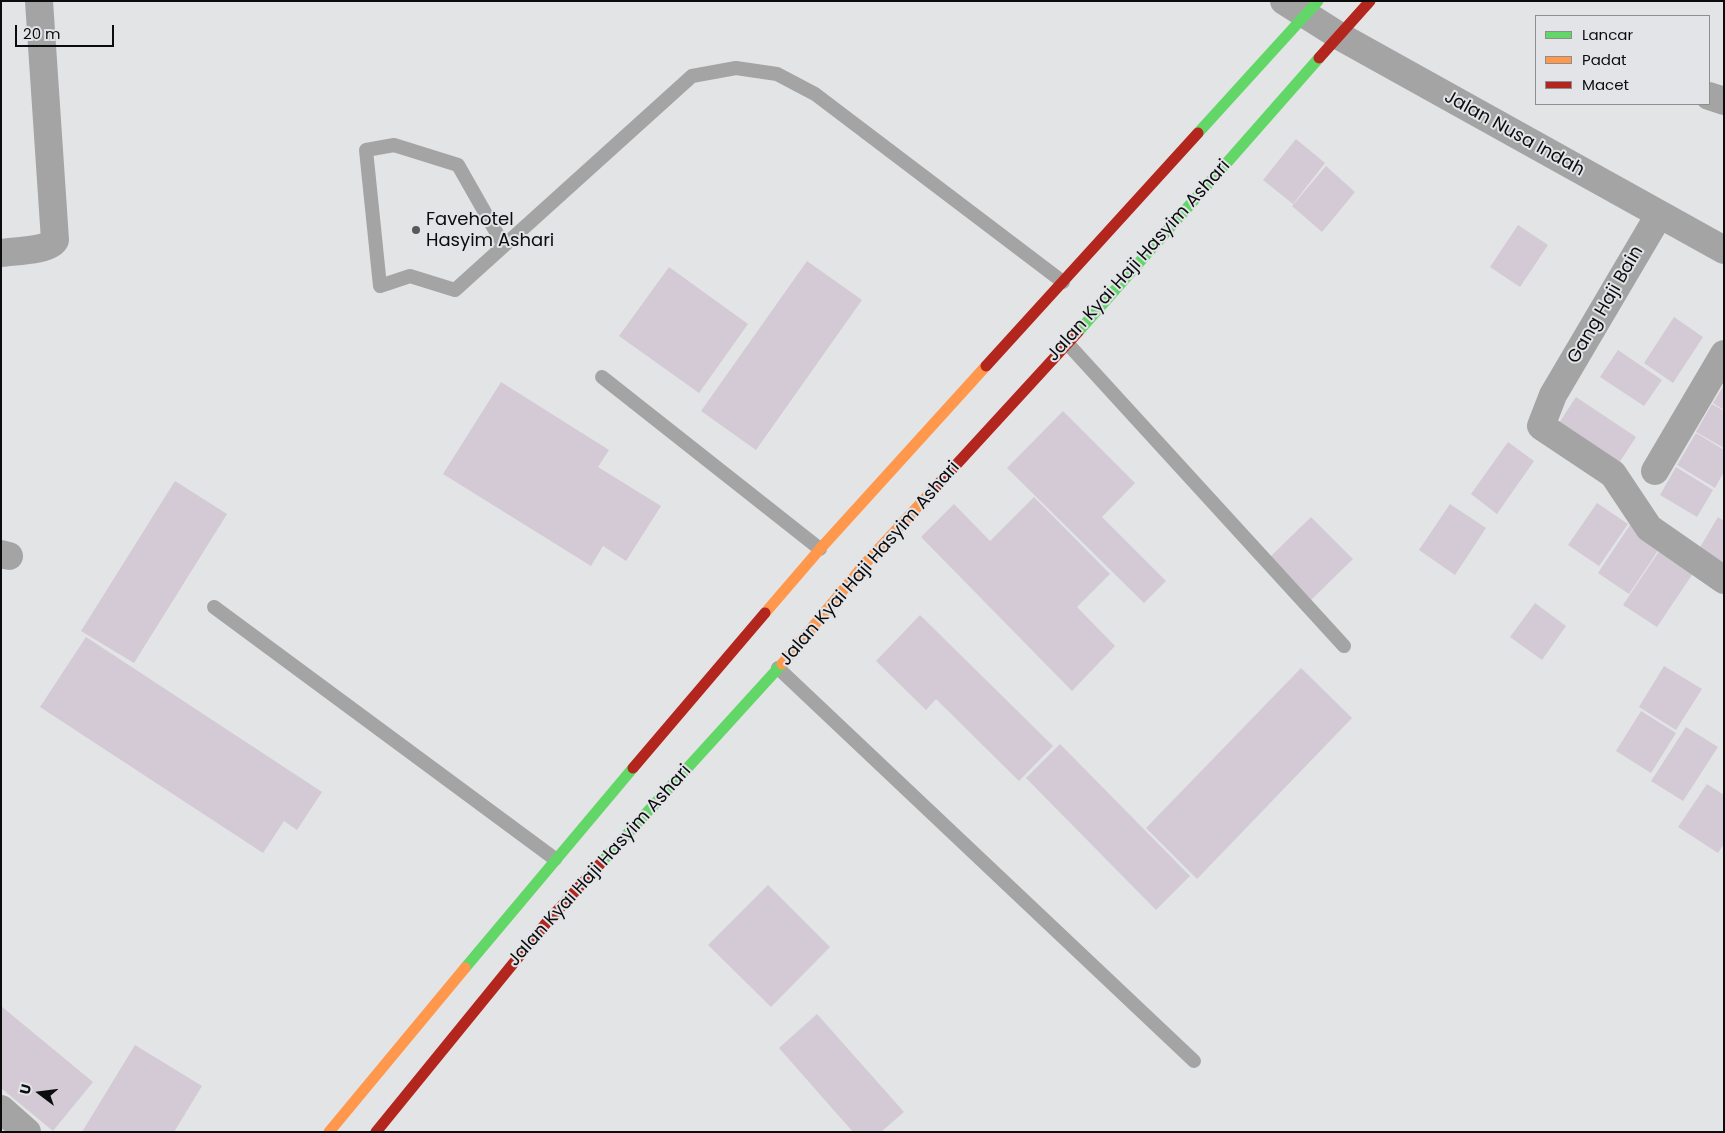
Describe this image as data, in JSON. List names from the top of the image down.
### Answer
{
  "streets": {
    "main road": ["Jalan Kyai Haji Hasyim Ashari"],
    "street": ["Jalan Nusa Indah", "Gang Haji Bain"]
  },
  "crossings": [
    ["Jalan Nusa Indah", "Jalan Kyai Haji Hasyim Ashari"],
    ["Jalan Nusa Indah", "Gang Haji Bain"]
  ],
  "places": ["Favehotel Hasyim Ashari"],
  "legend": ["Lancar", "Padat", "Macet"],
  "scale_bar": "20 m",
  "north": "left"
}
